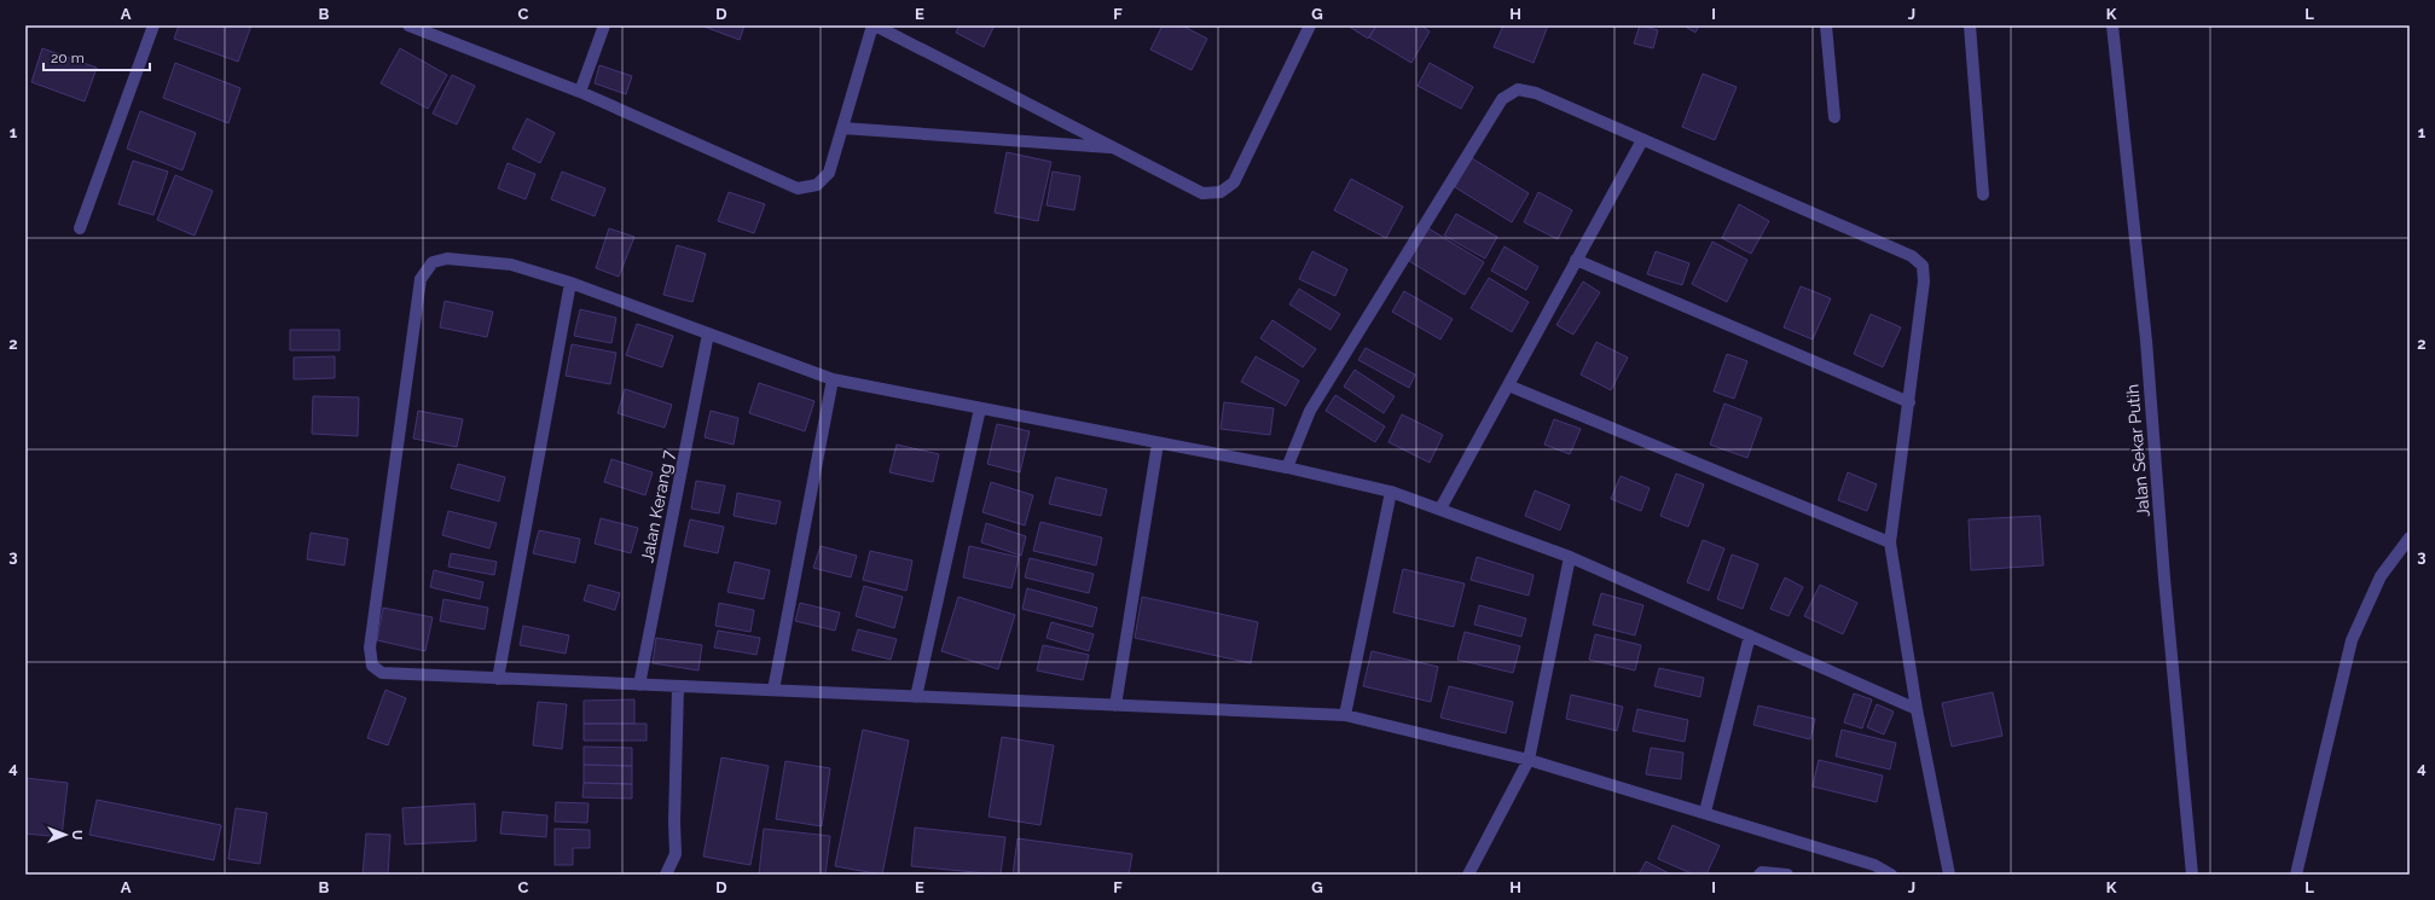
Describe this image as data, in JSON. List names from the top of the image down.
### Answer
{
  "streets": {
    "street": ["Jalan Sekar Putih", "Jalan Kerang 7"]
  },
  "scale_bar": "20 m",
  "north": "right",
  "grid": {
    "columns": [
      "A",
      "B",
      "C",
      "D",
      "E",
      "F",
      "G",
      "H",
      "I",
      "J",
      "K",
      "L"
    ],
    "rows": [
      "1",
      "2",
      "3",
      "4"
    ]
  }
}
